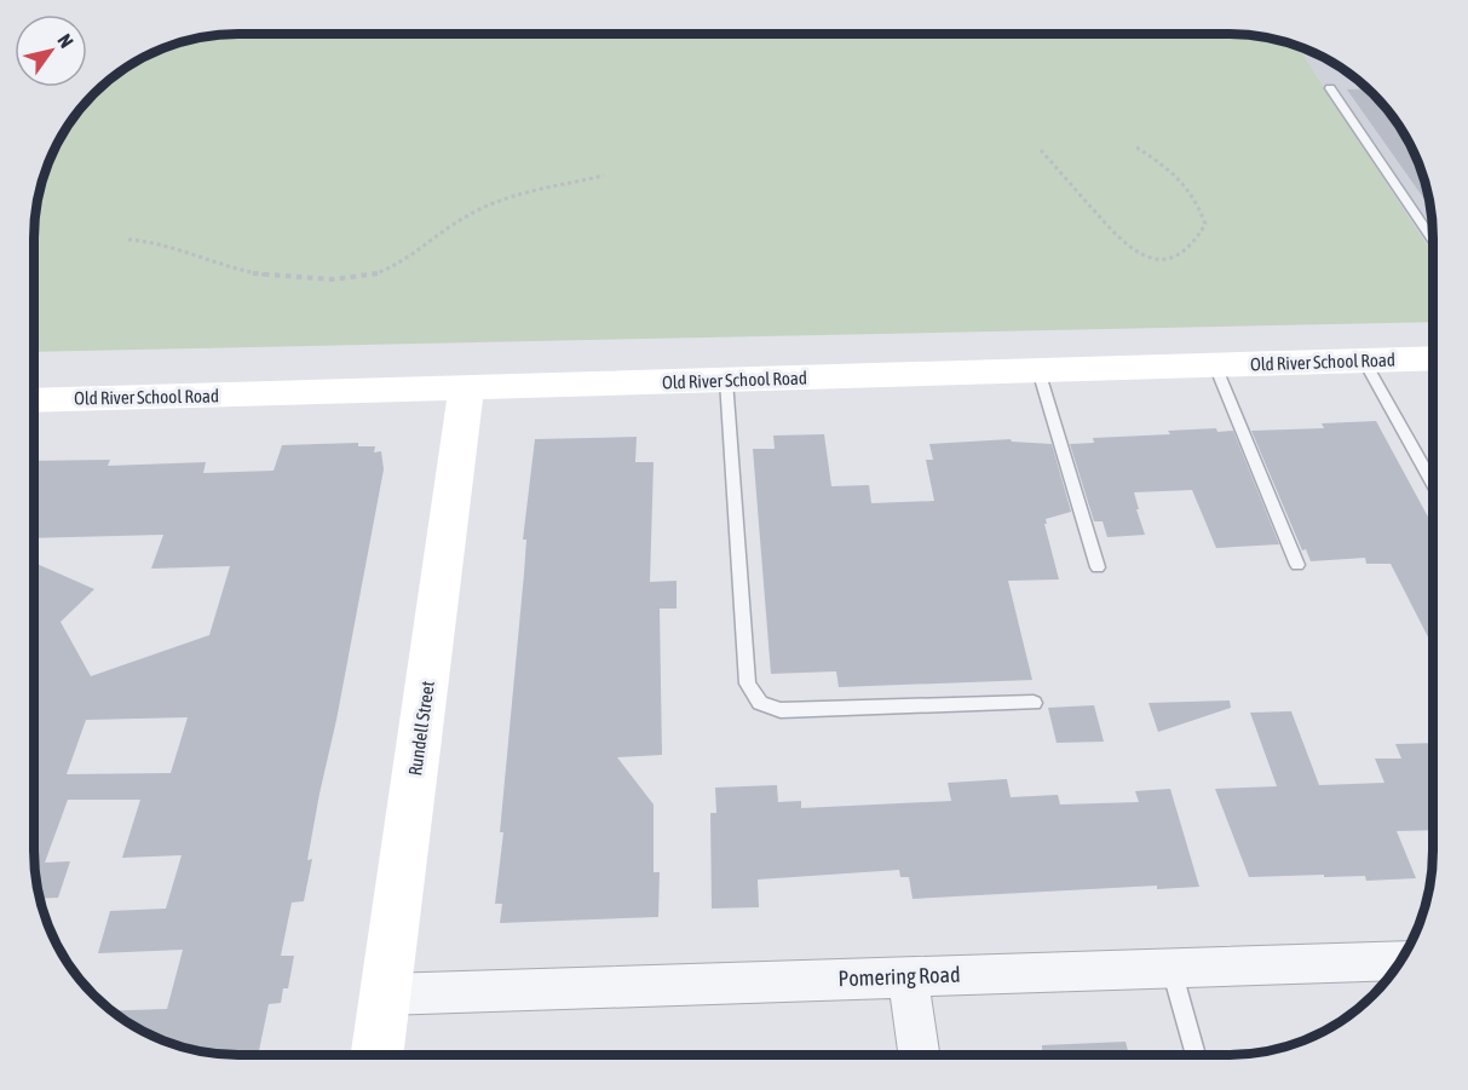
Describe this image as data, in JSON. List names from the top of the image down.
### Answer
{
  "streets": {
    "main road": ["Old River School Road", "Rundell Street"],
    "street": ["Pomering Road"]
  },
  "crossings": [
    ["Old River School Road", "Rundell Street"],
    ["Rundell Street", "Pomering Road"]
  ],
  "north": "top right"
}
